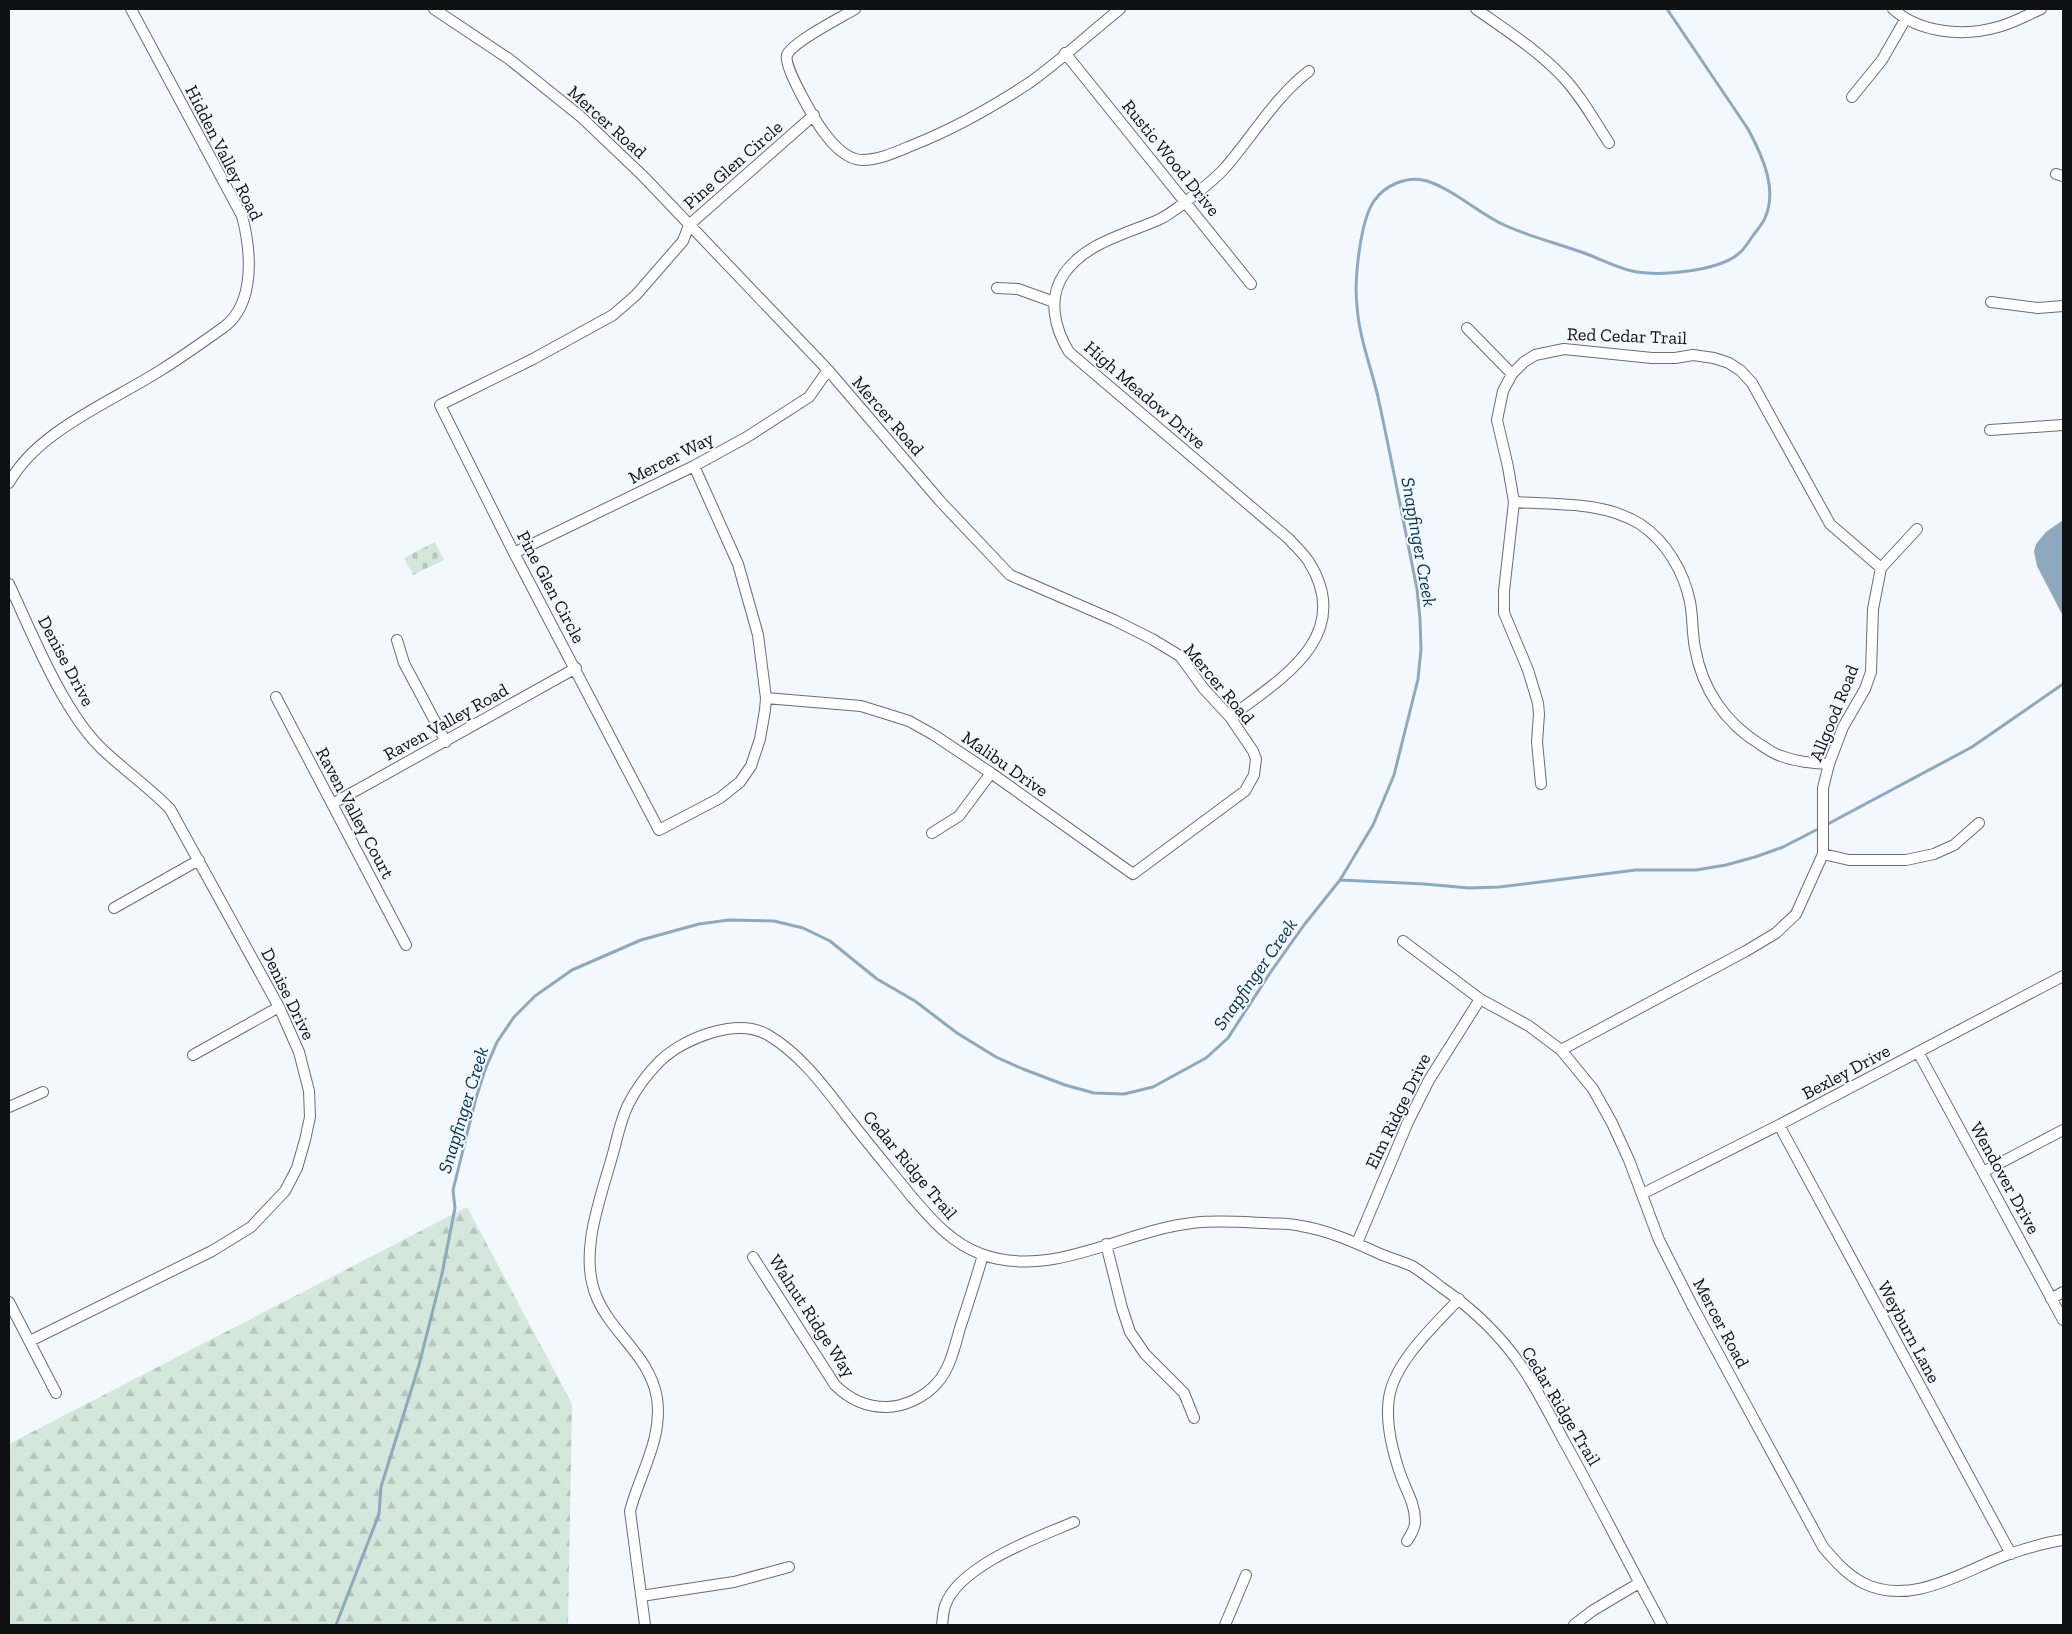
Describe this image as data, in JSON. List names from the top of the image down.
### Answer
{
  "streets": {
    "street": [
      "Mercer Road",
      "Hidden Valley Road",
      "Rustic Wood Drive",
      "Pine Glen Circle",
      "Red Cedar Trail",
      "High Meadow Drive",
      "Mercer Way",
      "Denise Drive",
      "Allgood Road",
      "Raven Valley Road",
      "Malibu Drive",
      "Raven Valley Court",
      "Bexley Drive",
      "Elm Ridge Drive",
      "Cedar Ridge Trail",
      "Wendover Drive",
      "Walnut Ridge Way",
      "Weyburn Lane"
    ]
  },
  "crossings": [
    ["Mercer Road", "Pine Glen Circle"],
    ["Mercer Road", "High Meadow Drive"],
    ["Mercer Road", "Mercer Way"],
    ["Mercer Road", "Allgood Road"],
    ["Mercer Road", "Malibu Drive"],
    ["Mercer Road", "Bexley Drive"],
    ["Mercer Road", "Elm Ridge Drive"],
    ["Mercer Road", "Weyburn Lane"],
    ["Rustic Wood Drive", "High Meadow Drive"],
    ["Pine Glen Circle", "Mercer Way"],
    ["Pine Glen Circle", "Raven Valley Road"],
    ["Pine Glen Circle", "Malibu Drive"],
    ["Red Cedar Trail", "Allgood Road"],
    ["Raven Valley Road", "Raven Valley Court"],
    ["Bexley Drive", "Wendover Drive"],
    ["Bexley Drive", "Weyburn Lane"],
    ["Elm Ridge Drive", "Cedar Ridge Trail"],
    ["Cedar Ridge Trail", "Walnut Ridge Way"]
  ],
  "water": ["Snapfinger Creek"]
}
